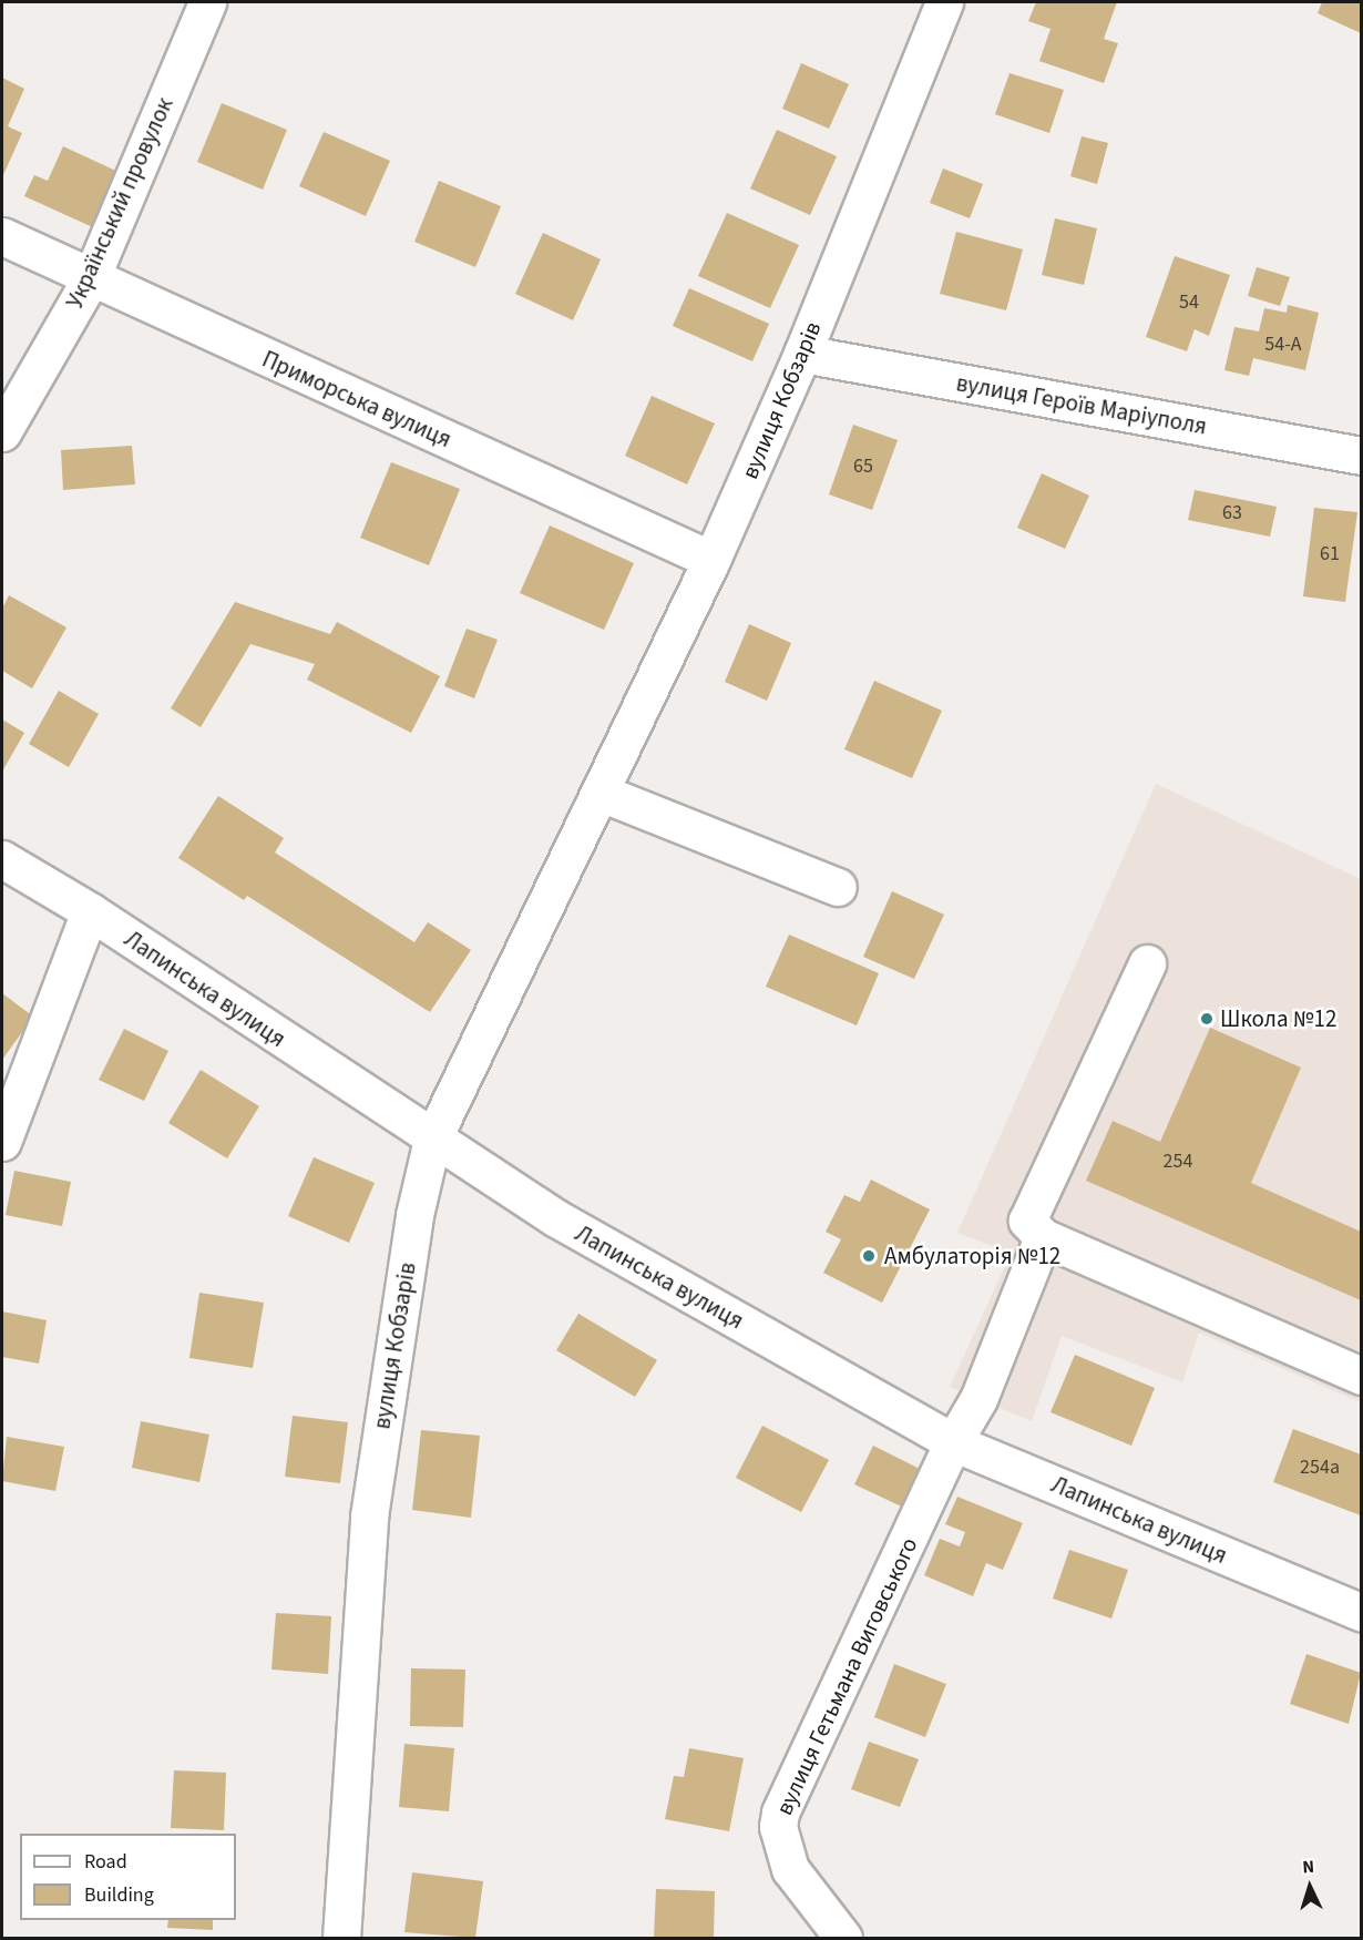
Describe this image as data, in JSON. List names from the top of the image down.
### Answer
{
  "streets": {
    "street": [
      "Український провулок",
      "Приморська вулиця",
      "вулиця Кобзарів",
      "вулиця Героїв Маріуполя",
      "Лапинська вулиця",
      "вулиця Гетьмана Виговського"
    ]
  },
  "crossings": [
    ["Український провулок", "Приморська вулиця"],
    ["Приморська вулиця", "вулиця Кобзарів"],
    ["вулиця Кобзарів", "вулиця Героїв Маріуполя"],
    ["вулиця Кобзарів", "Лапинська вулиця"],
    ["Лапинська вулиця", "вулиця Гетьмана Виговського"]
  ],
  "places": ["Школа №12", "Амбулаторія №12"],
  "house_numbers": [
    "54",
    "54-А",
    "65",
    "63",
    "61",
    "254",
    "254а"
  ],
  "legend": ["Road", "Building"],
  "north": "top"
}
